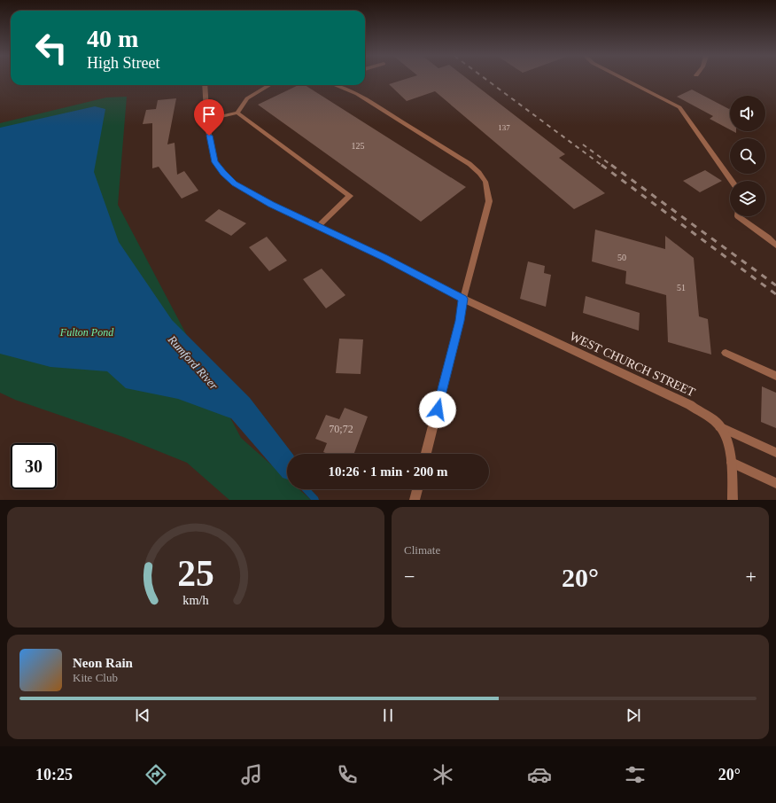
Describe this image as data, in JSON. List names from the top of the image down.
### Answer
{
  "streets": {
    "street": ["WEST CHURCH STREET"]
  },
  "water": ["Rumford River"],
  "parks": ["Fulton Pond"],
  "house_numbers": [
    "137",
    "125",
    "50",
    "51",
    "70;72"
  ],
  "page": {
    "turn": ["40 m", "High Street"],
    "limit": "30",
    "trip": "10:26 · 1 min · 200 m",
    "tile": "Climate",
    "heat": ["−", "20°", "+"],
    "song": ["Neon Rain", "Kite Club"],
    "tabs": ["10:25", "20°"],
    "gauge": ["25", "km/h"]
  }
}
